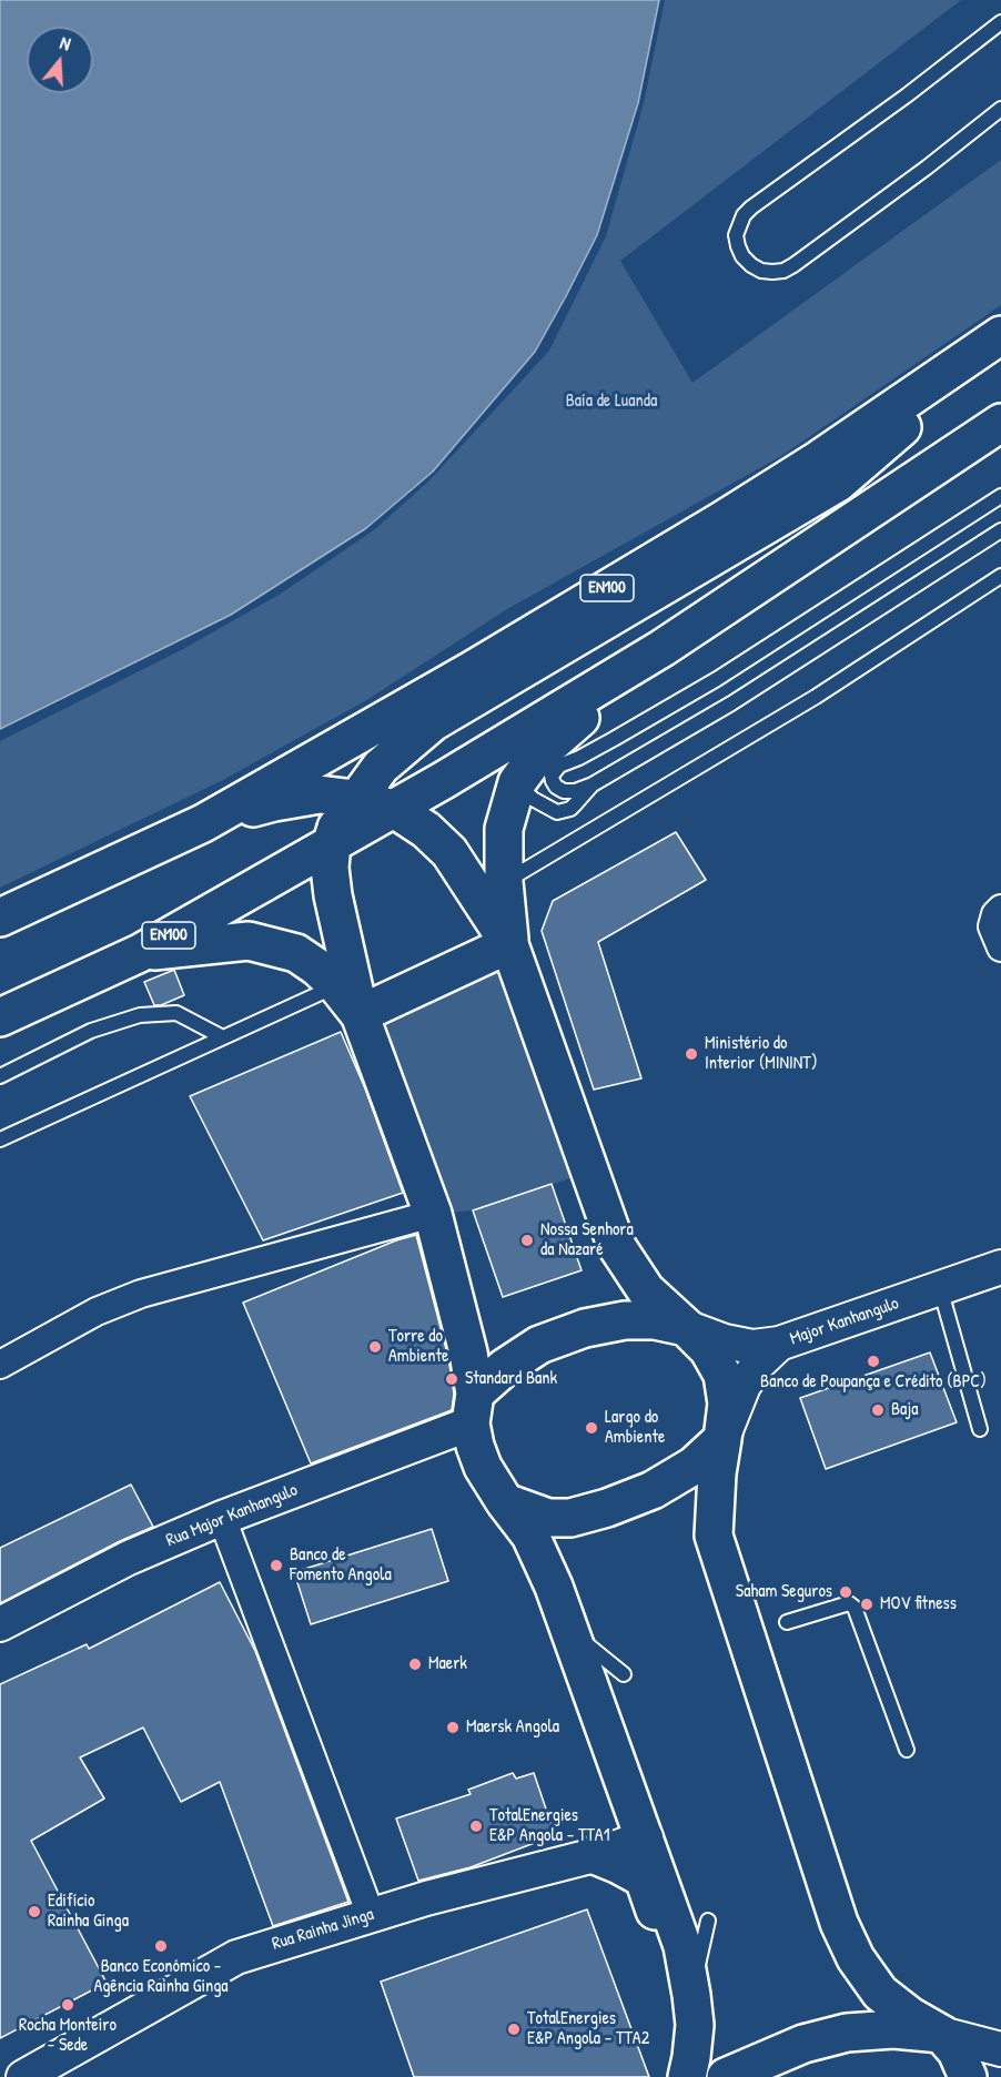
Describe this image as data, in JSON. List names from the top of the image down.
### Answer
{
  "streets": {
    "main road": ["EN100"],
    "street": ["Major Kanhangulo", "Rua Major Kanhangulo", "Rua Rainha Jinga"]
  },
  "crossings": [
    ["Major Kanhangulo", "Rua Major Kanhangulo"]
  ],
  "parks": ["Baía de Luanda"],
  "places": [
    "Ministério do Interior (MININT)",
    "Nossa Senhora da Nazaré",
    "Torre do Ambiente",
    "Banco de Poupança e Crédito (BPC)",
    "Standard Bank",
    "Baja",
    "Largo do Ambiente",
    "Banco de Fomento Angola",
    "Saham Seguros",
    "MOV fitness",
    "Maerk",
    "Maersk Angola",
    "TotalEnergies E&P Angola - TTA1",
    "Edifício Rainha Ginga",
    "Banco Económico - Agência Rainha Ginga",
    "Rocha Monteiro - Sede",
    "TotalEnergies E&P Angola - TTA2"
  ],
  "north": "top"
}
